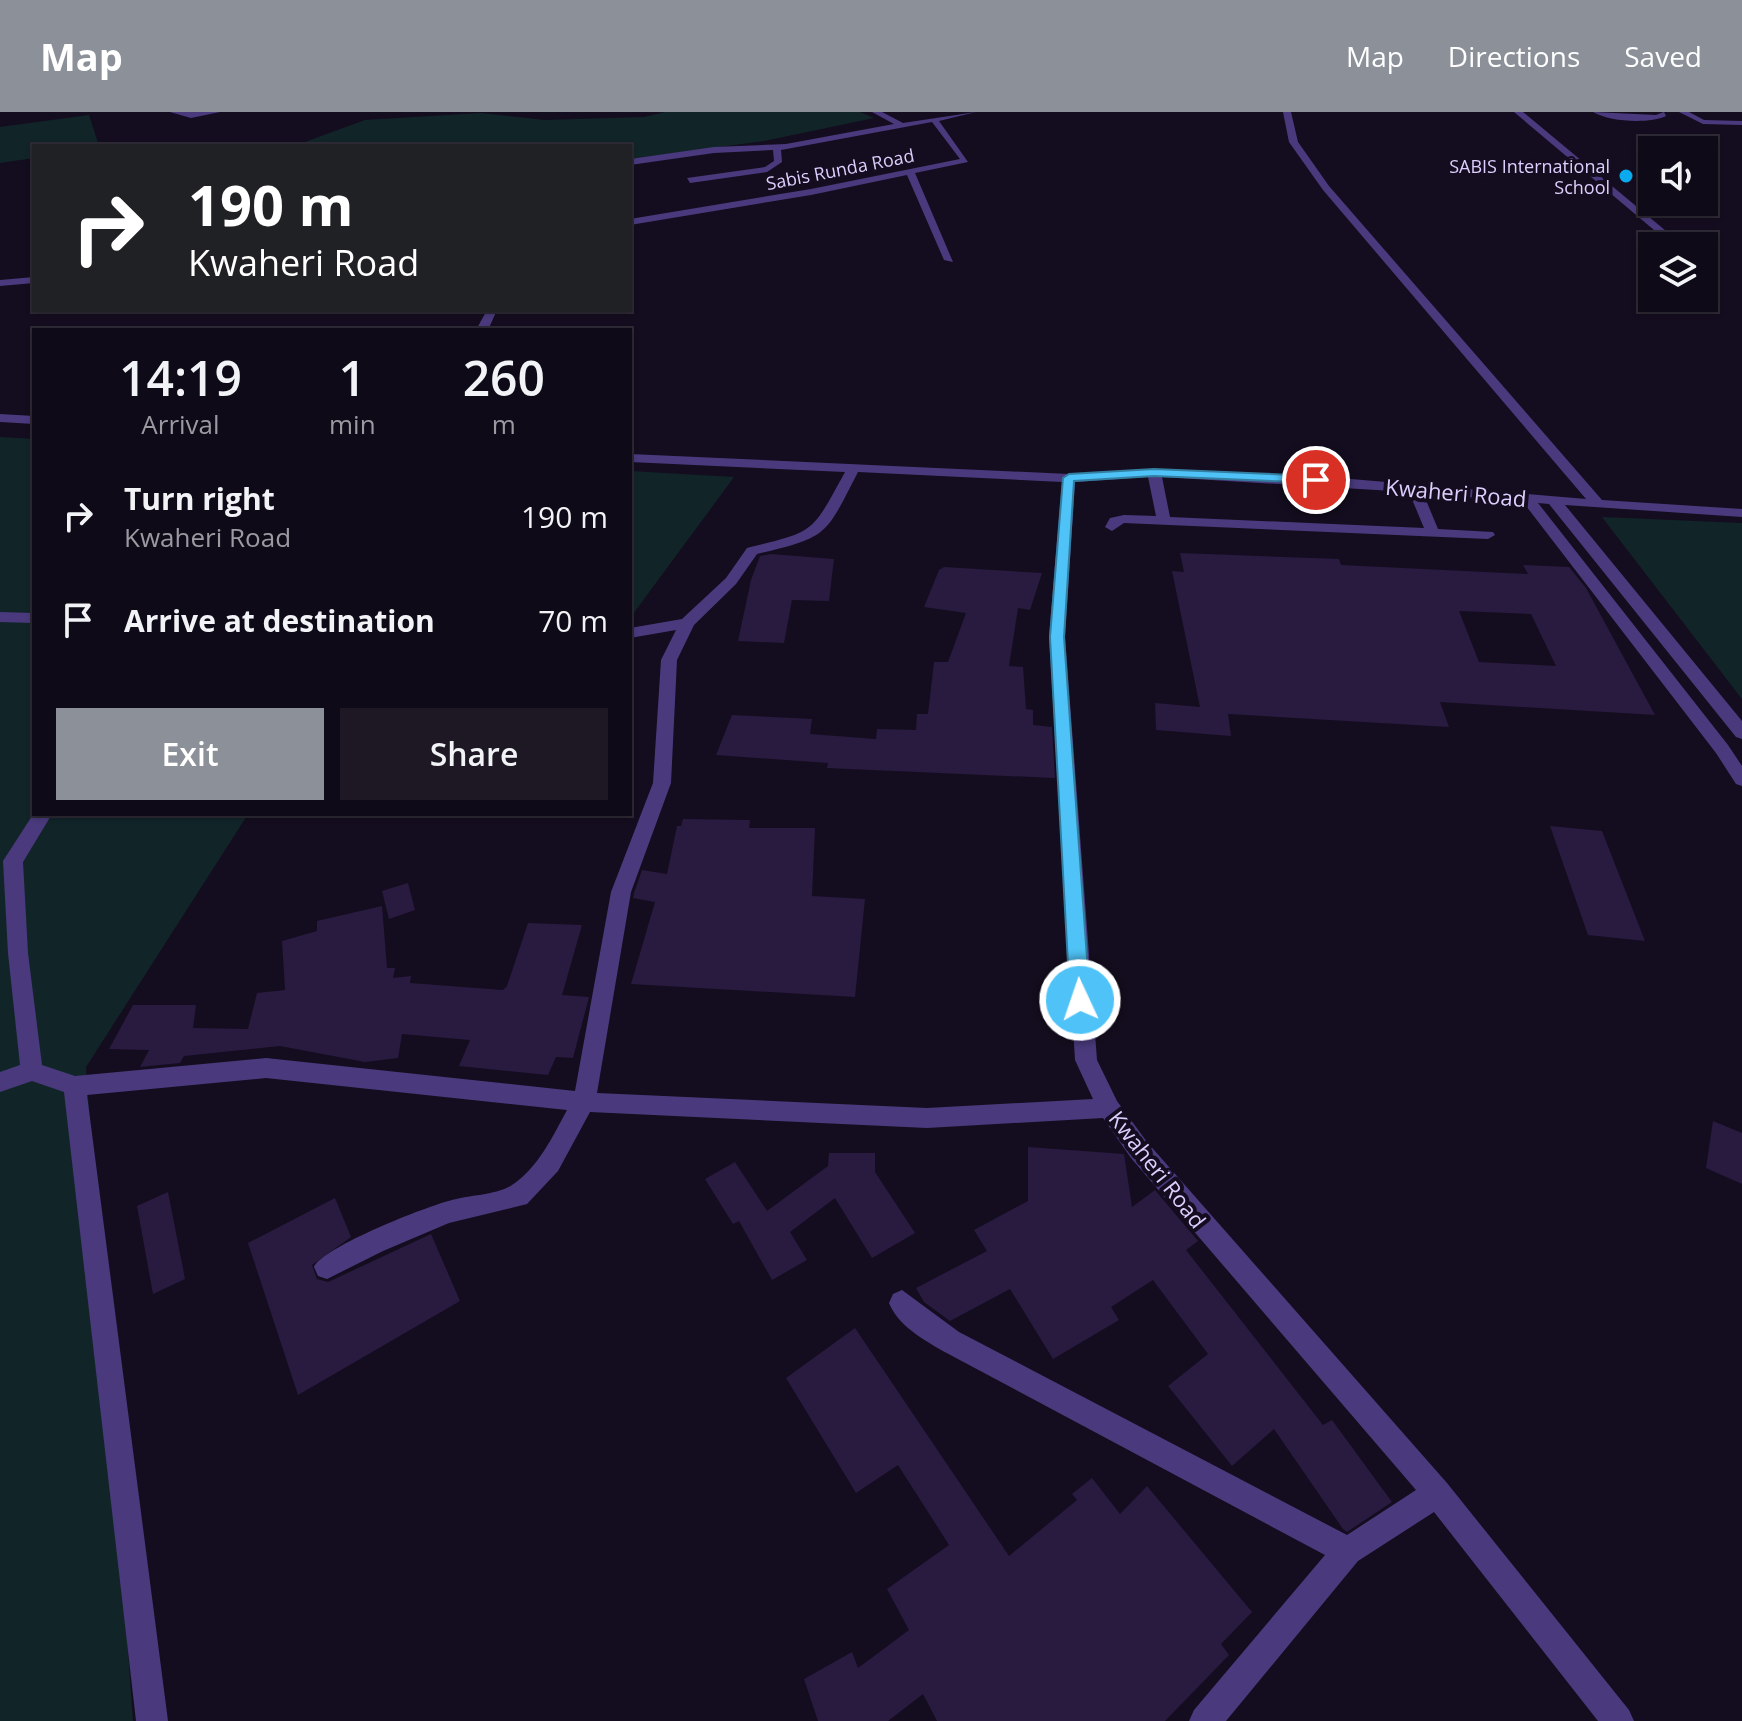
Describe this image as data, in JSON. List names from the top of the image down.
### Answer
{
  "streets": {
    "street": ["Sabis Runda Road", "Kwaheri Road"]
  },
  "places": ["SABIS International School"],
  "page": {
    "header": "Map",
    "nav": ["Map", "Directions", "Saved"],
    "turn": ["190 m", "Kwaheri Road"],
    "eta": [
      "14:19",
      "Arrival",
      "1",
      "min",
      "260",
      "m"
    ],
    "list": [
      {
        "name": "Turn right",
        "note": "Kwaheri Road",
        "value": "190 m"
      },
      {
        "name": "Arrive at destination",
        "value": "70 m"
      }
    ],
    "buttons": ["Exit", "Share"]
  }
}
